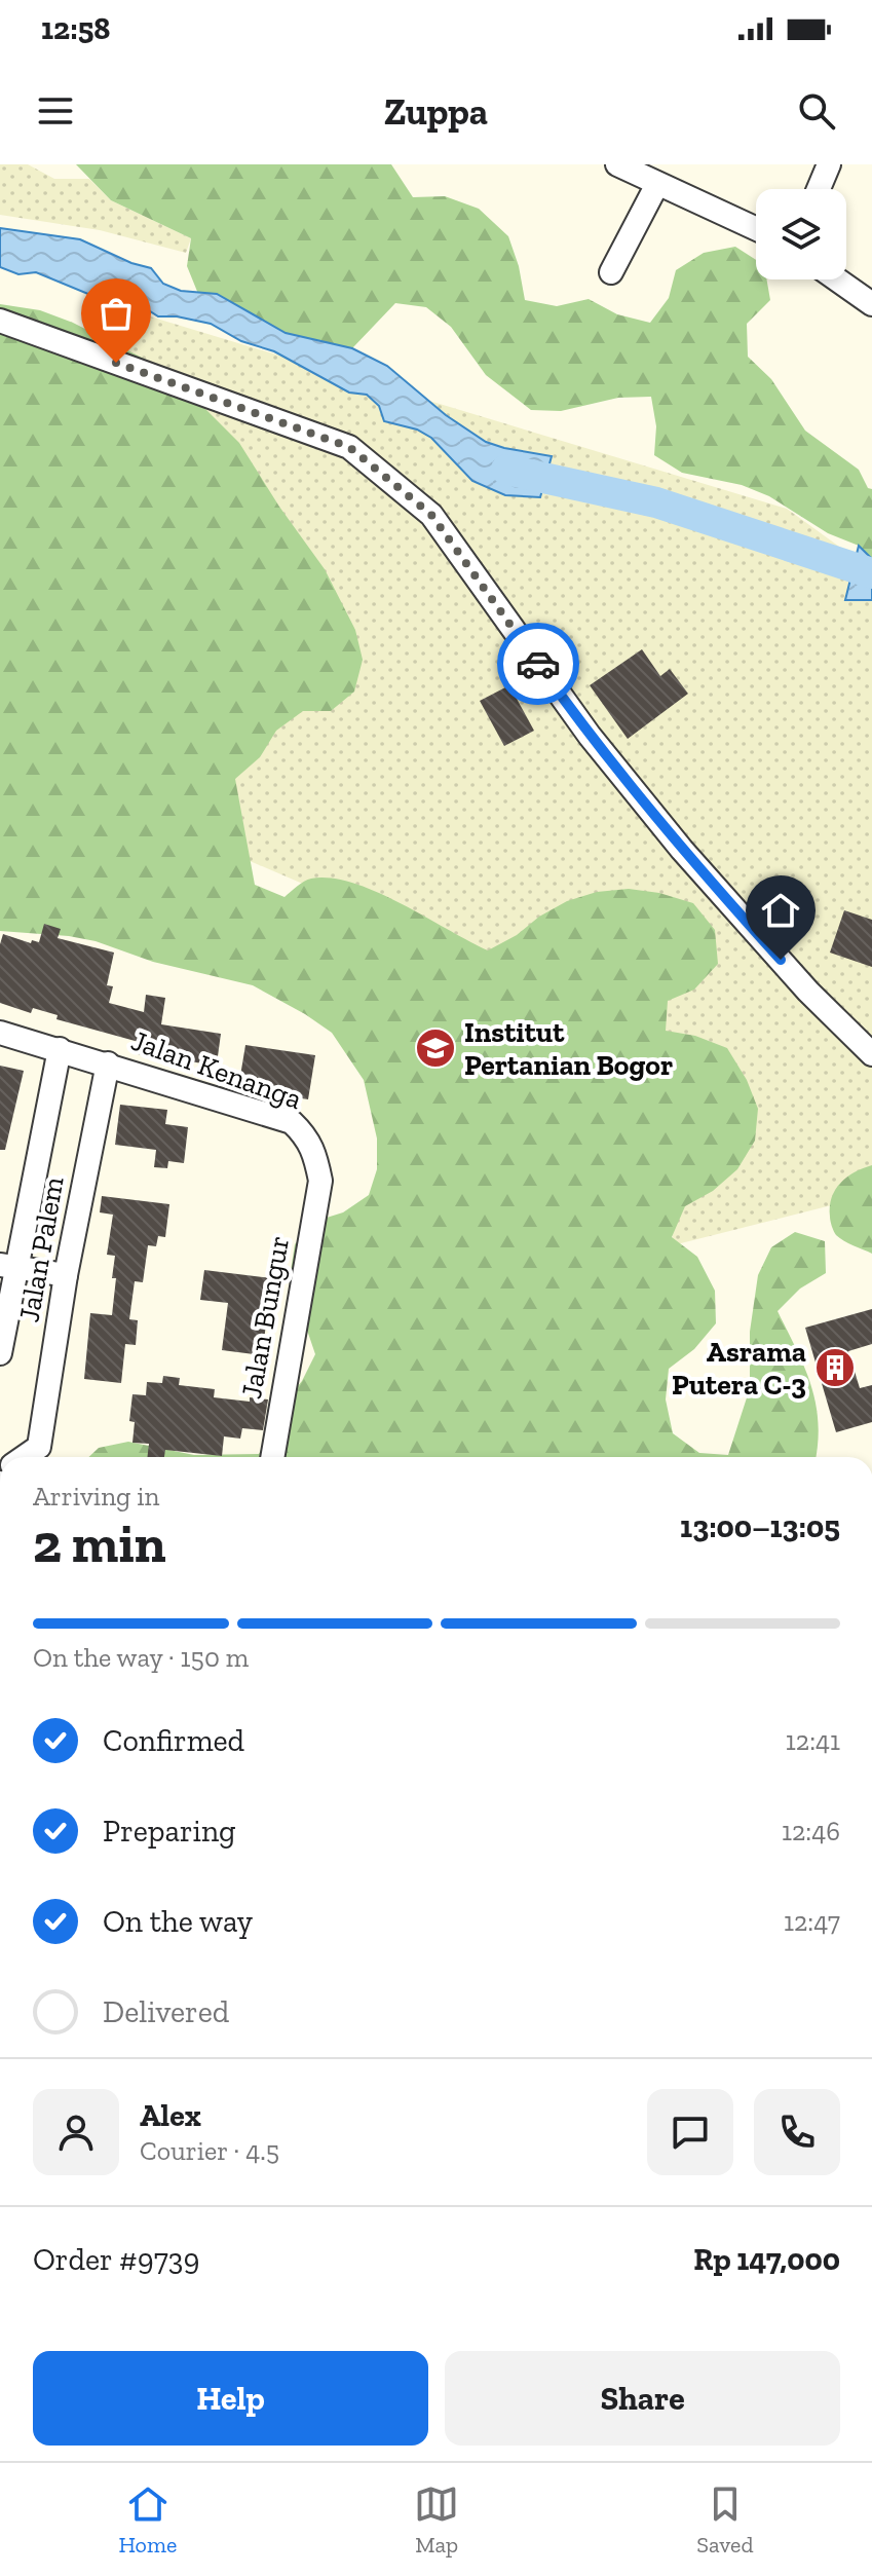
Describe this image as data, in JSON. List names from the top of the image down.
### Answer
{
  "streets": {
    "street": ["Jalan Kenanga", "Jalan Palem", "Jalan Bungur"]
  },
  "crossings": [
    ["Jalan Kenanga", "Jalan Palem"],
    ["Jalan Kenanga", "Jalan Bungur"]
  ],
  "places": {
    "school or university": ["Institut Pertanian Bogor"],
    "building": ["Asrama Putera C-3"]
  },
  "page": {
    "status": "12:58",
    "header": "Zuppa",
    "heading": ["2 min", "Arriving in", "13:00–13:05"],
    "panel": [
      "Alex",
      "Courier · 4.5",
      "Order #9739",
      "Rp 147,000"
    ],
    "bar": "On the way · 150 m",
    "list": [
      ["Confirmed", "12:41"],
      ["Preparing", "12:46"],
      ["On the way", "12:47"],
      "Delivered"
    ],
    "buttons": ["Help", "Share"],
    "tabs": ["Home", "Map", "Saved"]
  }
}
